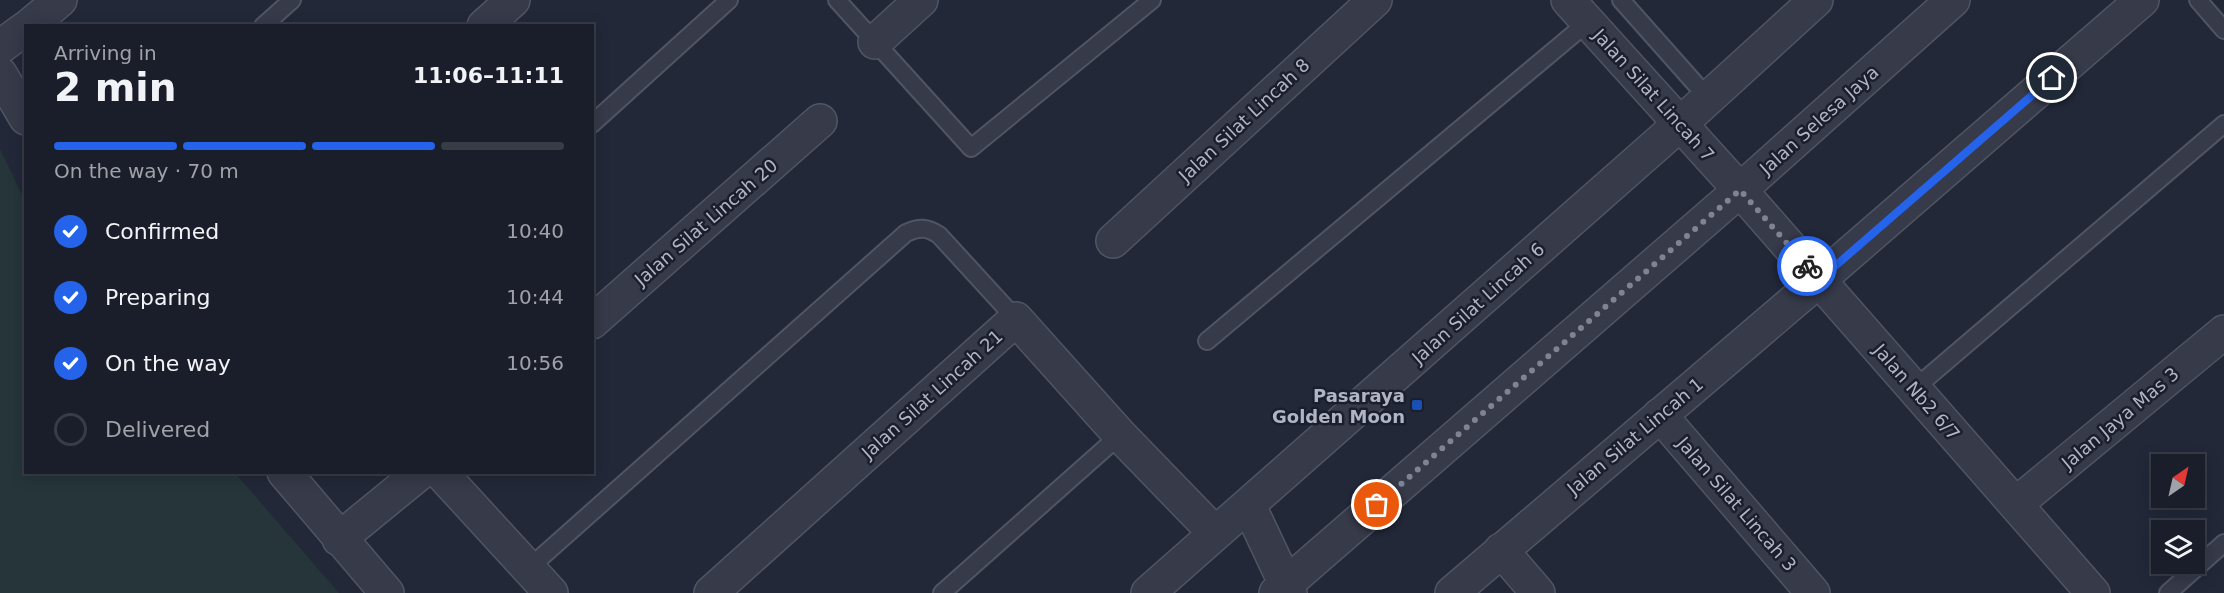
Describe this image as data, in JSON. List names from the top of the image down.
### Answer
{
  "streets": {
    "street": [
      "Jalan Silat Lincah 7",
      "Jalan Silat Lincah 8",
      "Jalan Selesa Jaya",
      "Jalan Silat Lincah 20",
      "Jalan Silat Lincah 6",
      "Jalan Nb2 6/7",
      "Jalan Silat Lincah 21",
      "Jalan Jaya Mas 3",
      "Jalan Silat Lincah 1",
      "Jalan Silat Lincah 3"
    ]
  },
  "crossings": [
    ["Jalan Silat Lincah 7", "Jalan Selesa Jaya"],
    ["Jalan Silat Lincah 7", "Jalan Silat Lincah 6"],
    ["Jalan Silat Lincah 7", "Jalan Nb2 6/7"],
    ["Jalan Selesa Jaya", "Jalan Nb2 6/7"],
    ["Jalan Silat Lincah 6", "Jalan Silat Lincah 21"],
    ["Jalan Nb2 6/7", "Jalan Jaya Mas 3"],
    ["Jalan Nb2 6/7", "Jalan Silat Lincah 1"],
    ["Jalan Silat Lincah 1", "Jalan Silat Lincah 3"]
  ],
  "places": {
    "transit": ["Pasaraya Golden Moon"]
  },
  "north": "top right",
  "page": {
    "heading": ["2 min", "Arriving in", "11:06–11:11"],
    "bar": "On the way · 70 m",
    "list": [
      ["Confirmed", "10:40"],
      ["Preparing", "10:44"],
      ["On the way", "10:56"],
      "Delivered"
    ]
  }
}
